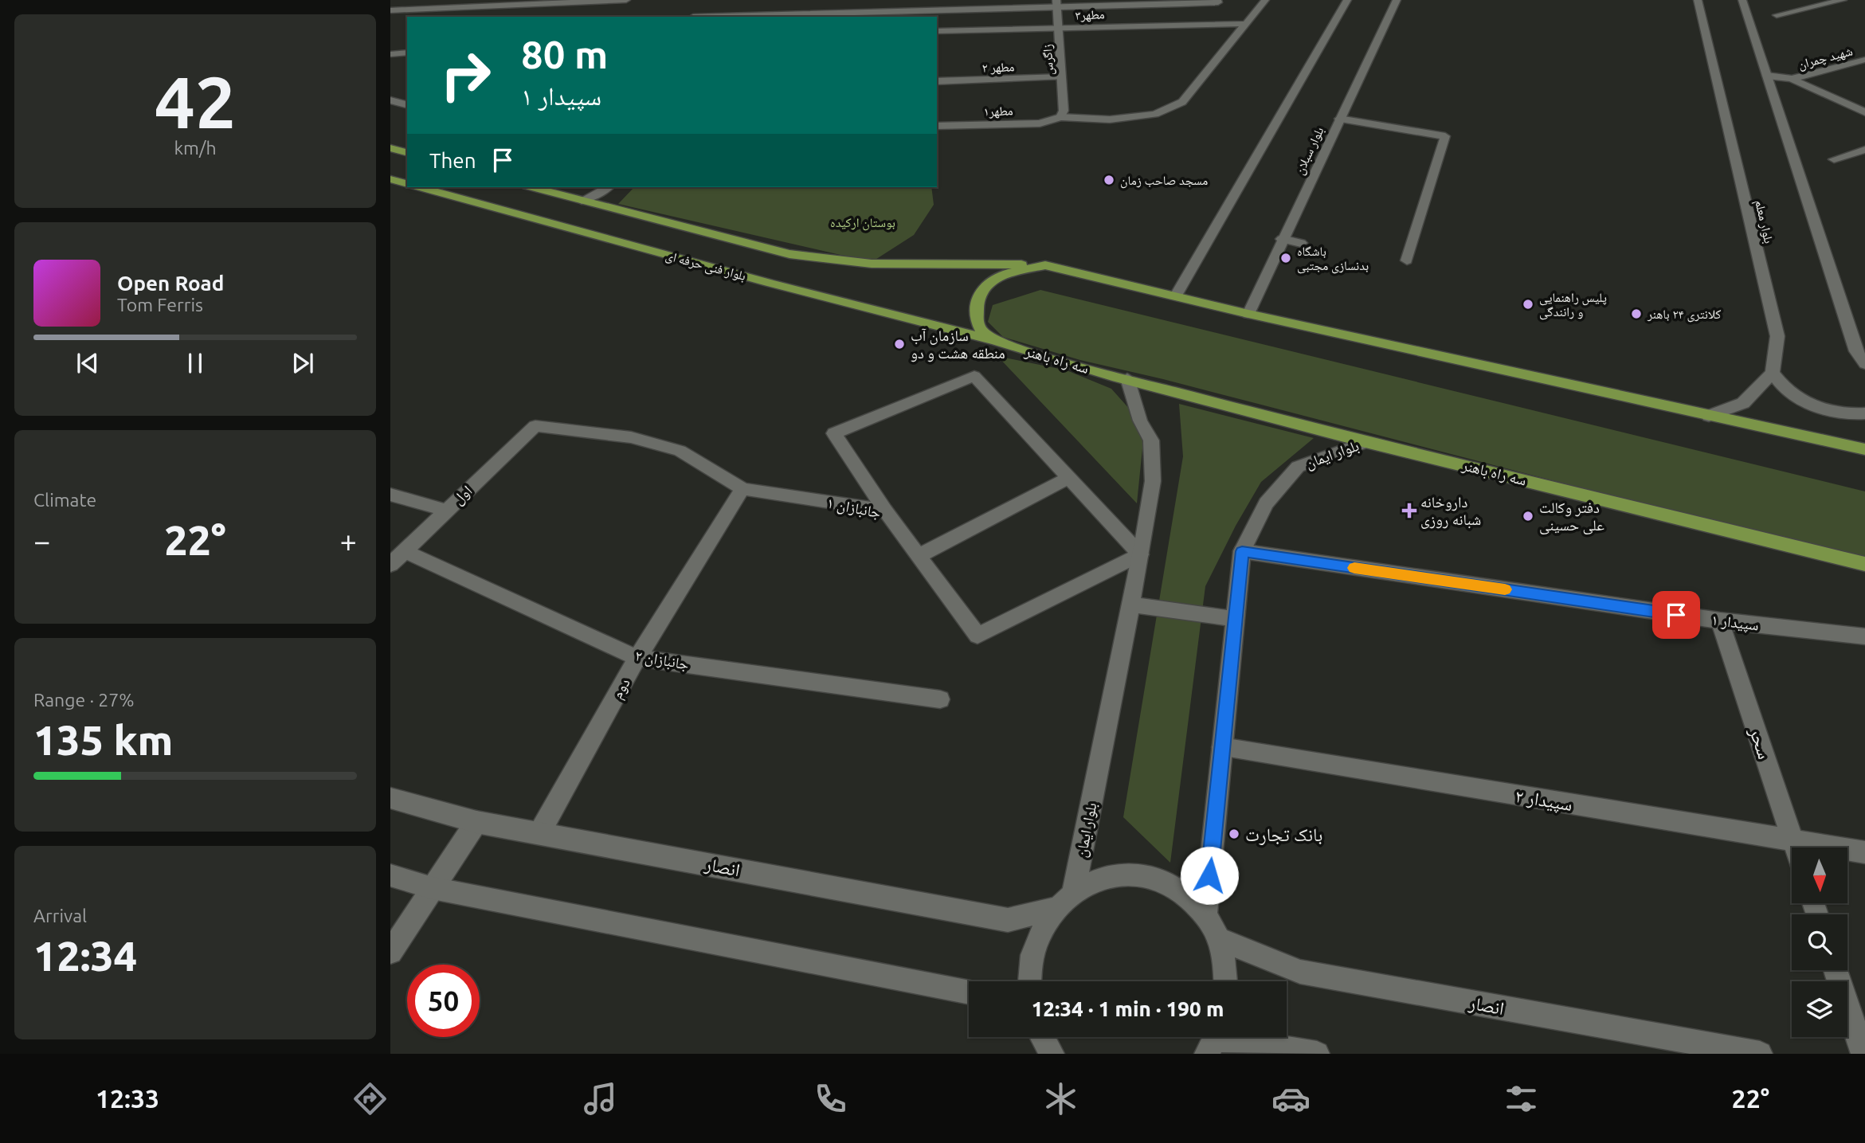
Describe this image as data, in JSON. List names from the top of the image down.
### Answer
{
  "streets": {
    "main road": ["بلوار فنی حرفه ای", "سه راه باهنر"],
    "street": [
      "مطهر۳",
      "شهید چمران",
      "زاگرس",
      "مطهر ۲",
      "مطهر۱",
      "بلوار سبلان",
      "بلوار معلم",
      "بلوار ایمان",
      "اول",
      "جانبازان ۱",
      "سپیدار ۱",
      "جانبازان ۲",
      "دوم",
      "سحر",
      "سپیدار ۲",
      "انصار"
    ]
  },
  "crossings": [
    ["مطهر۳", "زاگرس"],
    ["مطهر۳", "مطهر۱"],
    ["زاگرس", "مطهر ۲"],
    ["زاگرس", "مطهر۱"],
    ["بلوار سبلان", "سه راه باهنر"],
    ["بلوار فنی حرفه ای", "سه راه باهنر"],
    ["سه راه باهنر", "بلوار ایمان"],
    ["بلوار ایمان", "جانبازان ۱"],
    ["بلوار ایمان", "سپیدار ۱"],
    ["بلوار ایمان", "سپیدار ۲"],
    ["اول", "جانبازان ۱"],
    ["اول", "جانبازان ۲"],
    ["جانبازان ۱", "دوم"],
    ["سپیدار ۱", "سحر"],
    ["جانبازان ۲", "دوم"],
    ["دوم", "انصار"],
    ["سحر", "سپیدار ۲"]
  ],
  "parks": ["بوستان ارکیده"],
  "places": {
    "other": [
      "مسجد صاحب زمان",
      "باشگاه بدنسازی مجتبی",
      "پلیس راهنمایی و رانندگی",
      "کلانتری ۲۴ باهنر",
      "سازمان آب منطقه هشت و دو",
      "دفتر وکالت علی حسینی",
      "بانک تجارت"
    ],
    "health": ["داروخانه شبانه روزی"]
  },
  "north": "bottom",
  "page": {
    "tile": [
      ["42", "km/h"],
      "Climate",
      ["Range · 27%", "135 km"],
      ["Arrival", "12:34"]
    ],
    "turn": ["80 m", "سپیدار ۱"],
    "then": "Then",
    "song": ["Open Road", "Tom Ferris"],
    "heat": ["−", "22°", "+"],
    "limit": "50",
    "trip": "12:34 · 1 min · 190 m",
    "tabs": ["12:33", "22°"]
  }
}
